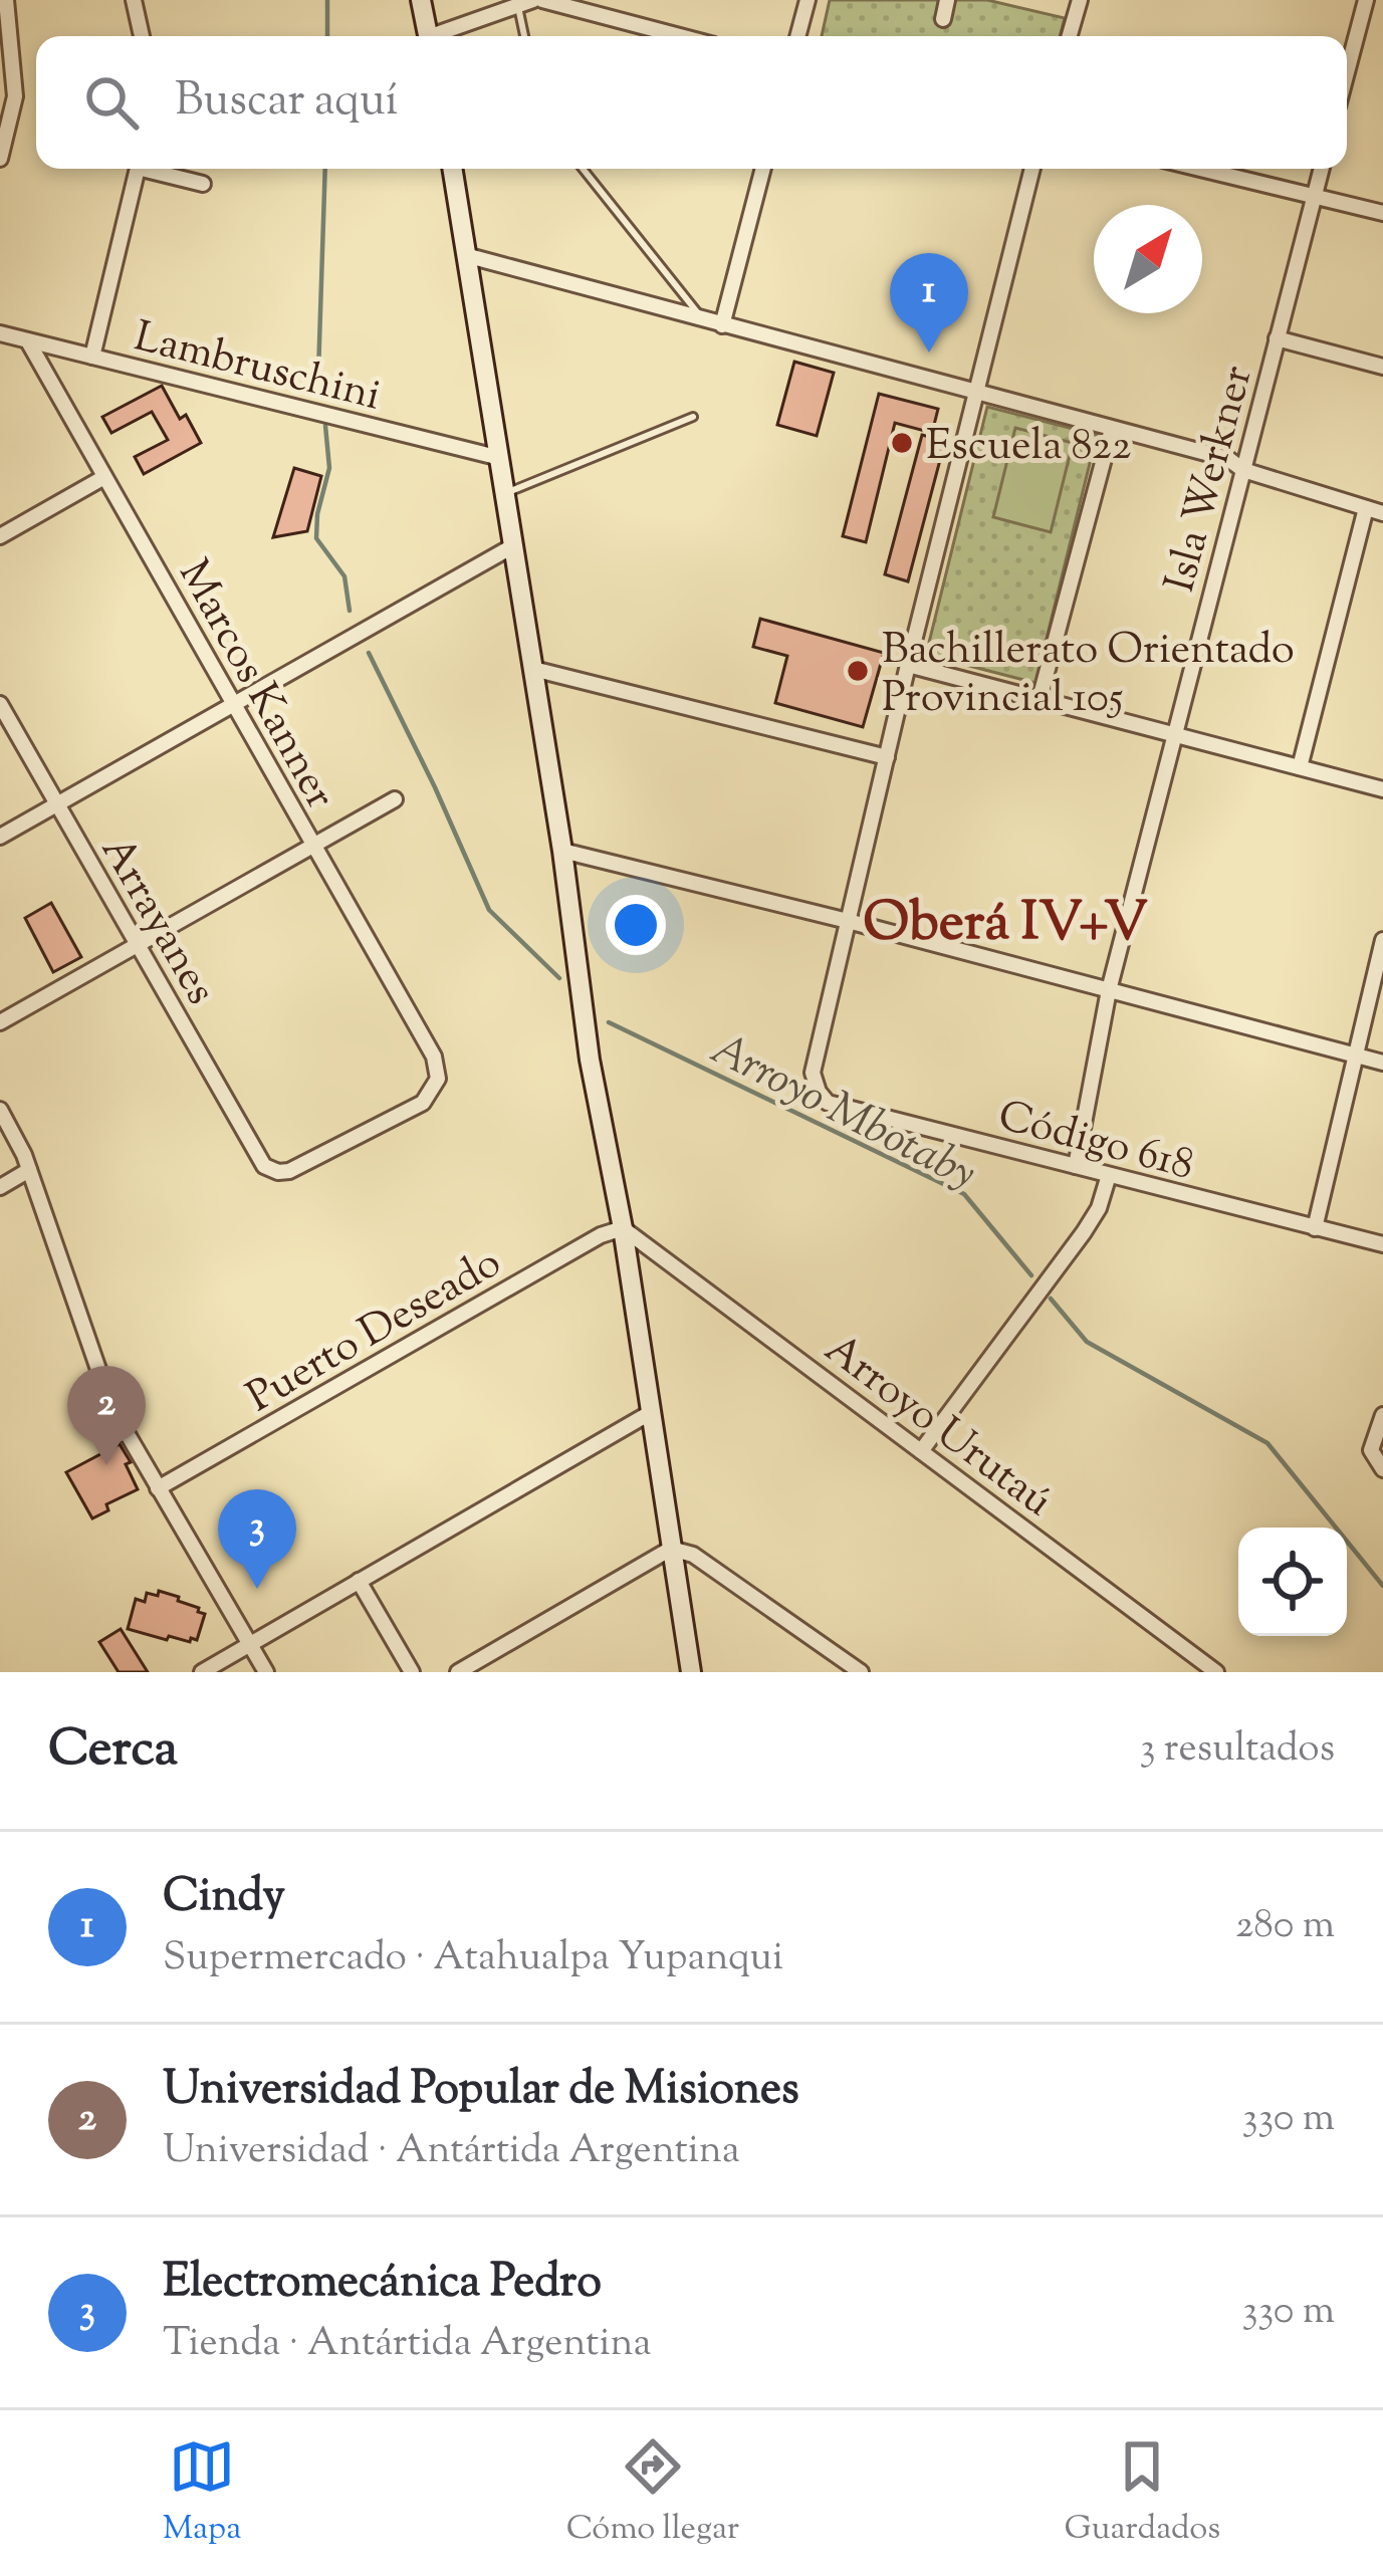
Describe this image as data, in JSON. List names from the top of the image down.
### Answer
{
  "streets": {
    "street": [
      "Lambruschini",
      "Isla Werkner",
      "Marcos Kanner",
      "Arrayanes",
      "Código 618",
      "Puerto Deseado",
      "Arroyo Urutaú"
    ]
  },
  "crossings": [
    ["Lambruschini", "Marcos Kanner"],
    ["Isla Werkner", "Código 618"],
    ["Marcos Kanner", "Arrayanes"],
    ["Puerto Deseado", "Arroyo Urutaú"]
  ],
  "districts": ["Oberá IV+V"],
  "water": ["Arroyo Mbotaby"],
  "places": ["Escuela 822", "Bachillerato Orientado Provincial 105"],
  "north": "top right",
  "page": {
    "search": "Buscar aquí",
    "pins": ["1", "2", "3"],
    "heading": ["Cerca", "3 resultados"],
    "list": [
      {
        "mark": "1",
        "name": "Cindy",
        "note": "Supermercado · Atahualpa Yupanqui",
        "value": "280 m"
      },
      {
        "mark": "2",
        "name": "Universidad Popular de Misiones",
        "note": "Universidad · Antártida Argentina",
        "value": "330 m"
      },
      {
        "mark": "3",
        "name": "Electromecánica Pedro",
        "note": "Tienda · Antártida Argentina",
        "value": "330 m"
      }
    ],
    "nav": ["Mapa", "Cómo llegar", "Guardados"]
  }
}
